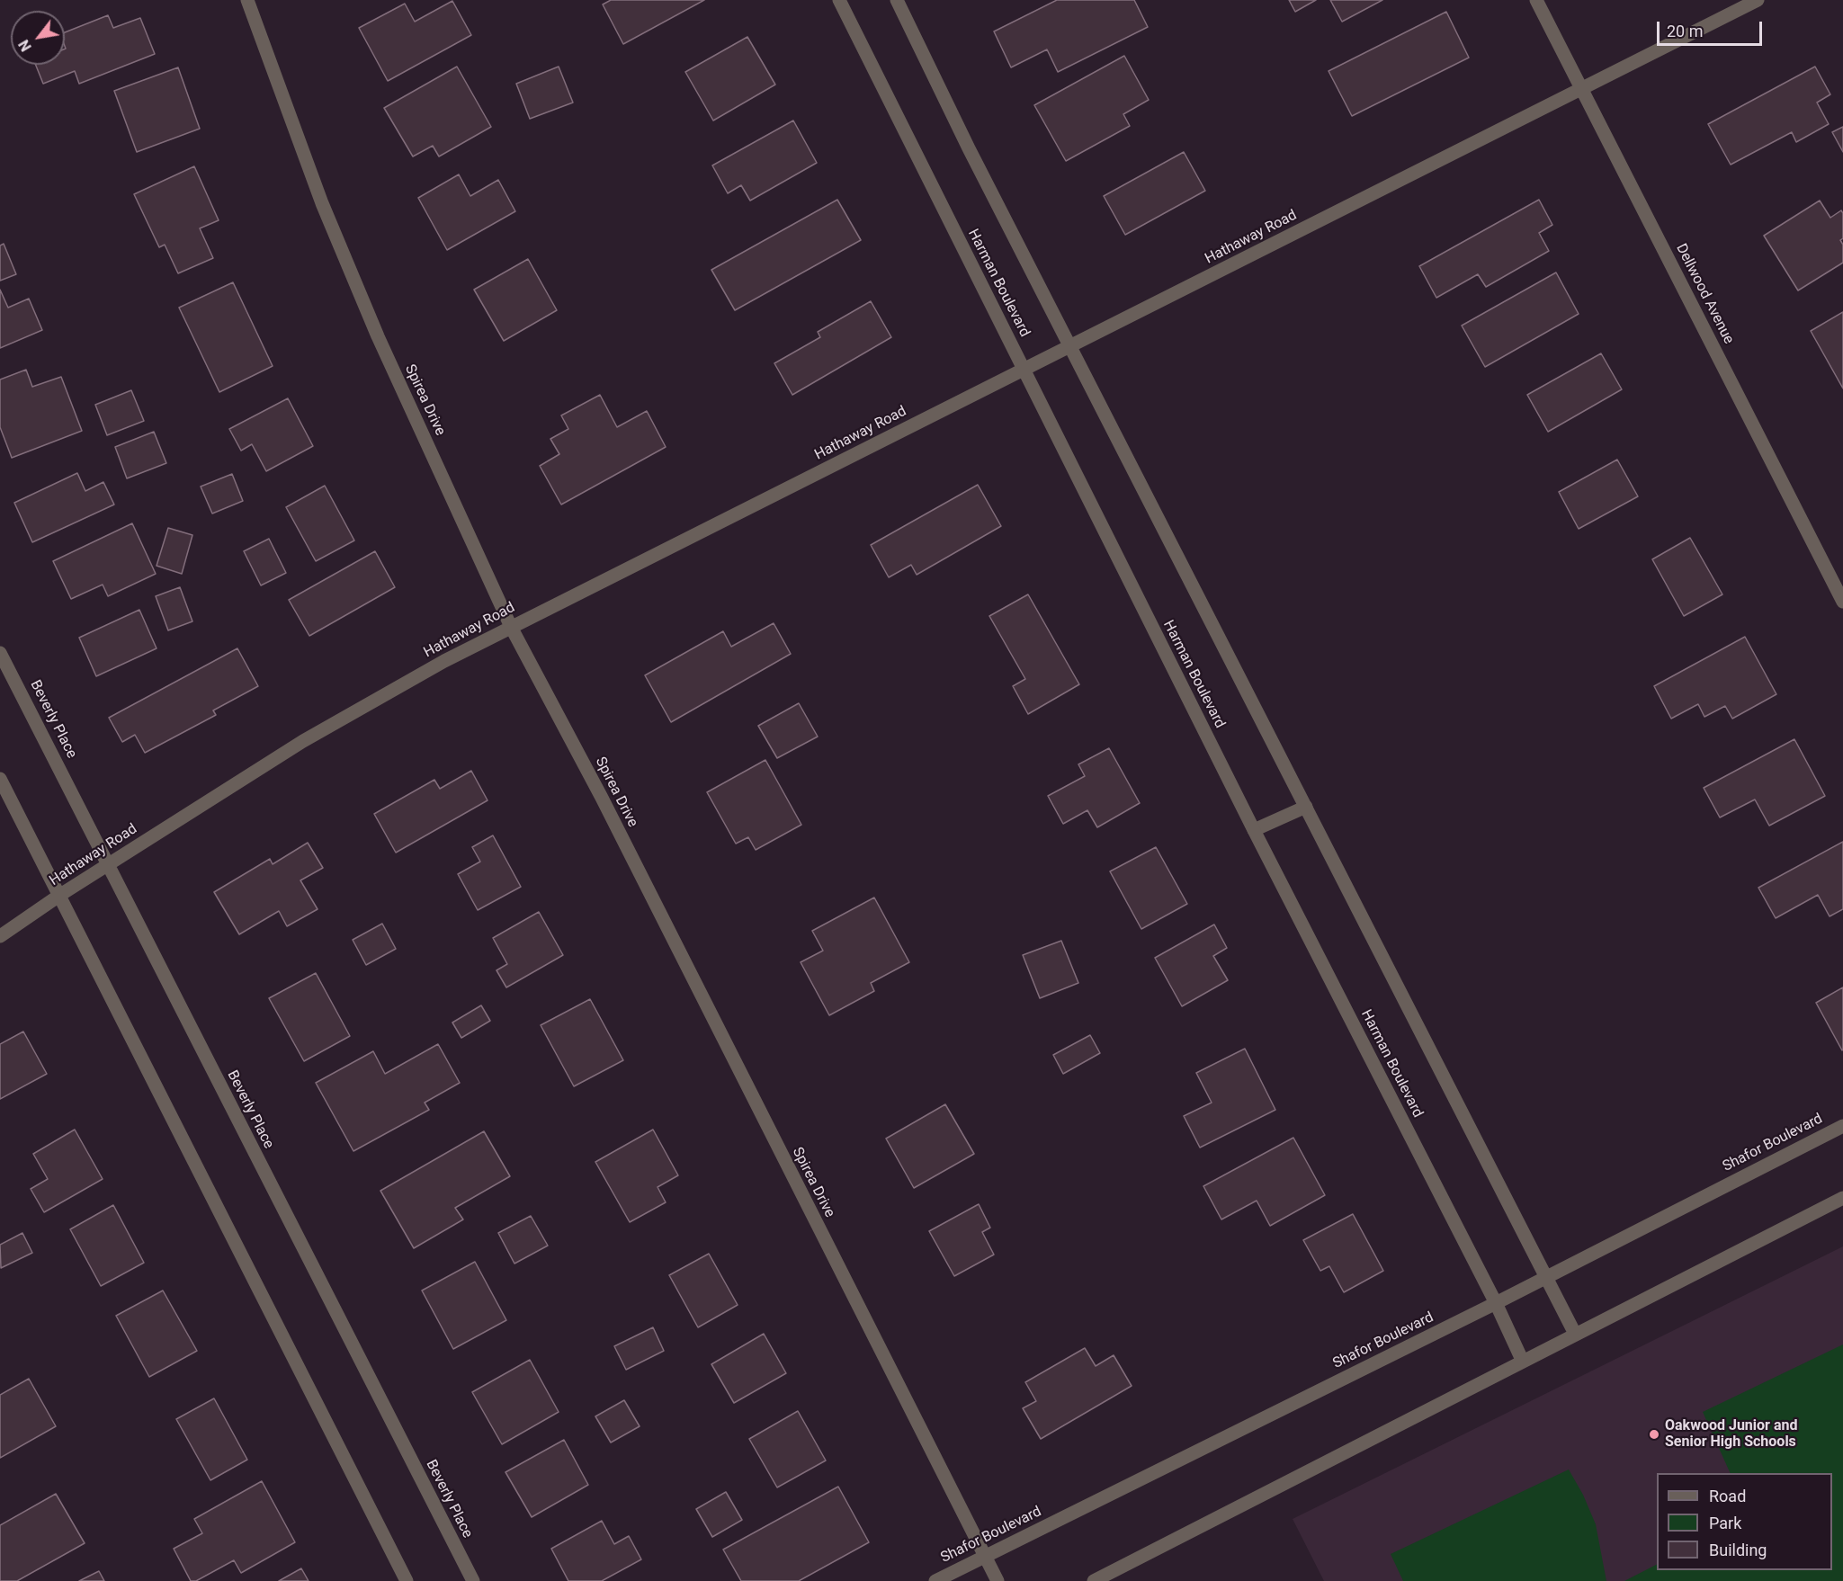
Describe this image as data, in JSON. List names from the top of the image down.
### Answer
{
  "streets": {
    "street": [
      "Hathaway Road",
      "Harman Boulevard",
      "Dellwood Avenue",
      "Spirea Drive",
      "Beverly Place",
      "Shafor Boulevard"
    ]
  },
  "crossings": [
    ["Hathaway Road", "Harman Boulevard"],
    ["Hathaway Road", "Dellwood Avenue"],
    ["Hathaway Road", "Spirea Drive"],
    ["Hathaway Road", "Beverly Place"],
    ["Harman Boulevard", "Shafor Boulevard"],
    ["Spirea Drive", "Shafor Boulevard"]
  ],
  "places": ["Oakwood Junior and Senior High Schools"],
  "legend": ["Road", "Park", "Building"],
  "scale_bar": "20 m",
  "north": "bottom left"
}
